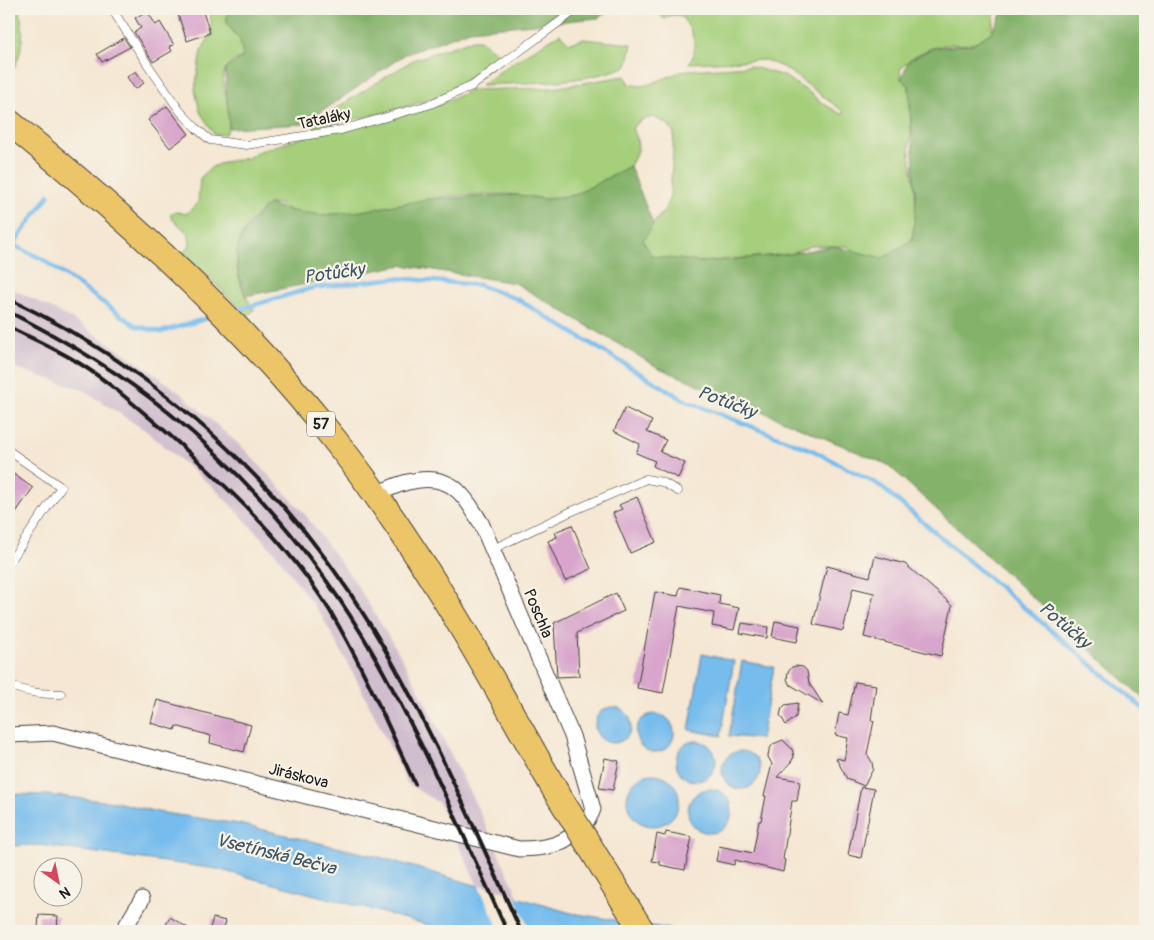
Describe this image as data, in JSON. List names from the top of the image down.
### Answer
{
  "streets": {
    "main road": ["57"],
    "street": ["Poschla", "Jiráskova"],
    "lane": ["Tataláky"]
  },
  "crossings": [
    ["57", "Poschla"],
    ["Poschla", "Jiráskova"]
  ],
  "water": ["Potůčky", "Vsetínská Bečva"],
  "north": "bottom right"
}
